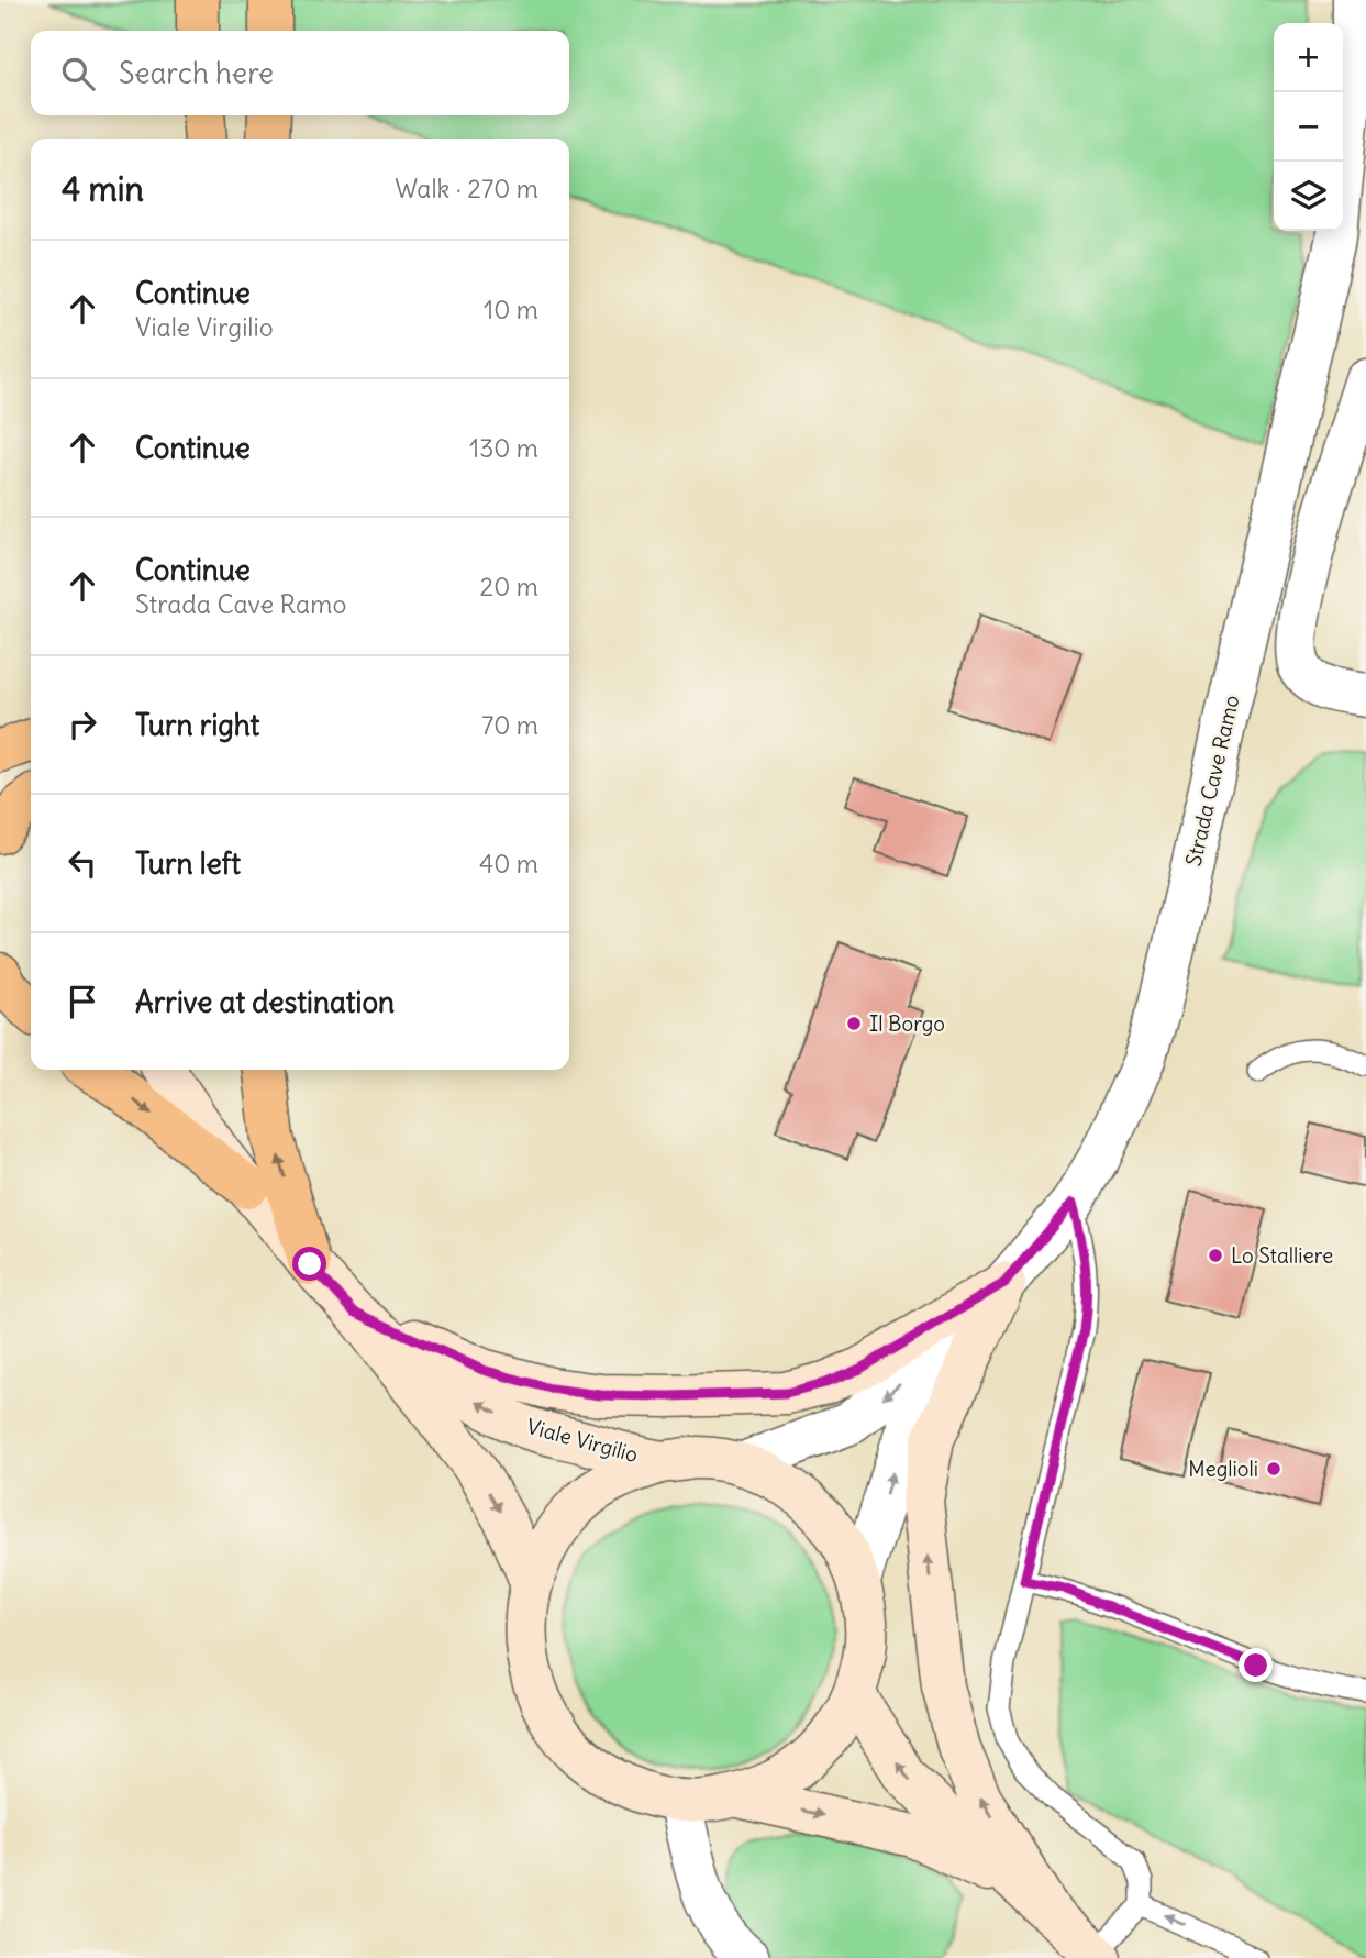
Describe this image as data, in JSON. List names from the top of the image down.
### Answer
{
  "streets": {
    "street": ["Strada Cave Ramo", "Viale Virgilio"]
  },
  "places": ["Il Borgo", "Lo Stalliere", "Meglioli"],
  "page": {
    "map_buttons": ["+", "−"],
    "search": "Search here",
    "heading": ["4 min", "Walk · 270 m"],
    "list": [
      ["Continue", "Viale Virgilio", "10 m"],
      ["Continue", "130 m"],
      ["Continue", "Strada Cave Ramo", "20 m"],
      ["Turn right", "70 m"],
      ["Turn left", "40 m"],
      "Arrive at destination"
    ]
  }
}
